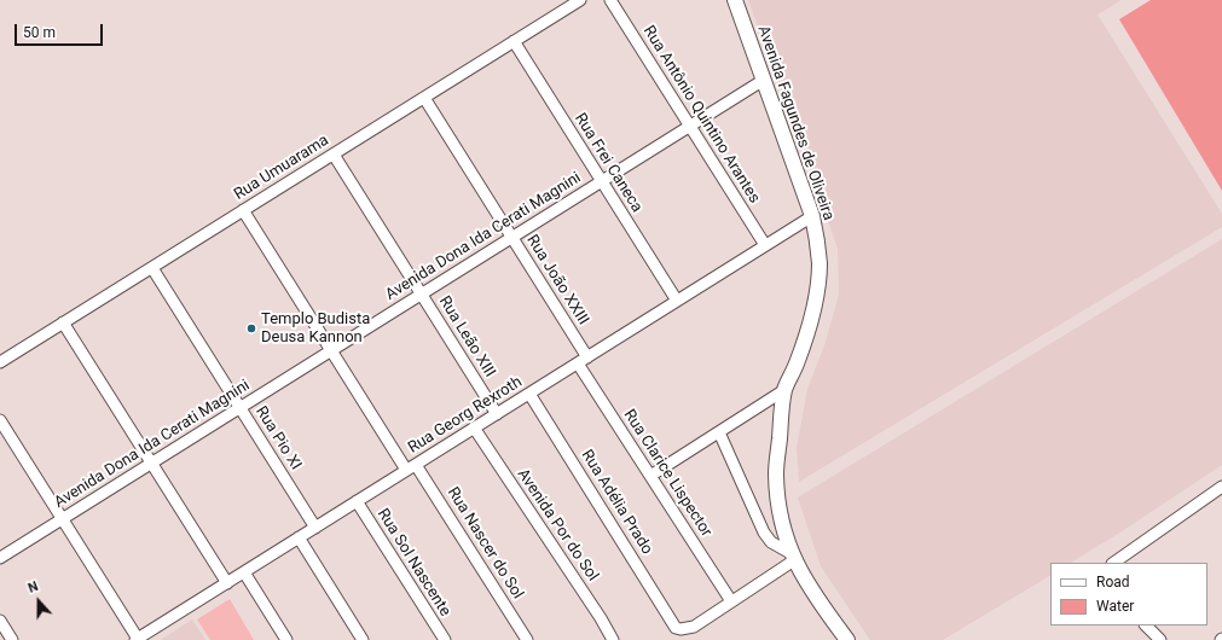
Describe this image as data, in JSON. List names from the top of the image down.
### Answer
{
  "streets": {
    "main road": ["Avenida Fagundes de Oliveira"],
    "street": [
      "Rua Antônio Quintino Arantes",
      "Rua Frei Caneca",
      "Rua Umuarama",
      "Avenida Dona Ida Cerati Magnini",
      "Rua João XXIII",
      "Rua Leão XIII",
      "Rua Georg Rexroth",
      "Rua Pio XI",
      "Rua Clarice Lispector",
      "Rua Adélia Prado",
      "Avenida Por do Sol",
      "Rua Nascer do Sol",
      "Rua Sol Nascente"
    ]
  },
  "crossings": [
    ["Rua Antônio Quintino Arantes", "Avenida Dona Ida Cerati Magnini"],
    ["Rua Antônio Quintino Arantes", "Rua Georg Rexroth"],
    ["Avenida Fagundes de Oliveira", "Avenida Dona Ida Cerati Magnini"],
    ["Avenida Fagundes de Oliveira", "Rua Georg Rexroth"],
    ["Rua Frei Caneca", "Rua Umuarama"],
    ["Rua Frei Caneca", "Avenida Dona Ida Cerati Magnini"],
    ["Rua Frei Caneca", "Rua Georg Rexroth"],
    ["Rua Umuarama", "Rua João XXIII"],
    ["Rua Umuarama", "Rua Leão XIII"],
    ["Rua Umuarama", "Rua Pio XI"],
    ["Rua Umuarama", "Rua Nascer do Sol"],
    ["Avenida Dona Ida Cerati Magnini", "Rua João XXIII"],
    ["Avenida Dona Ida Cerati Magnini", "Rua Leão XIII"],
    ["Avenida Dona Ida Cerati Magnini", "Rua Pio XI"],
    ["Avenida Dona Ida Cerati Magnini", "Rua Nascer do Sol"],
    ["Rua João XXIII", "Rua Georg Rexroth"],
    ["Rua João XXIII", "Rua Clarice Lispector"],
    ["Rua Leão XIII", "Rua Georg Rexroth"],
    ["Rua Georg Rexroth", "Rua Pio XI"],
    ["Rua Georg Rexroth", "Rua Clarice Lispector"],
    ["Rua Georg Rexroth", "Rua Adélia Prado"],
    ["Rua Georg Rexroth", "Avenida Por do Sol"],
    ["Rua Georg Rexroth", "Rua Nascer do Sol"],
    ["Rua Georg Rexroth", "Rua Sol Nascente"],
    ["Rua Clarice Lispector", "Rua Adélia Prado"]
  ],
  "places": ["Templo Budista Deusa Kannon"],
  "legend": ["Road", "Water"],
  "scale_bar": "50 m",
  "north": "top"
}
